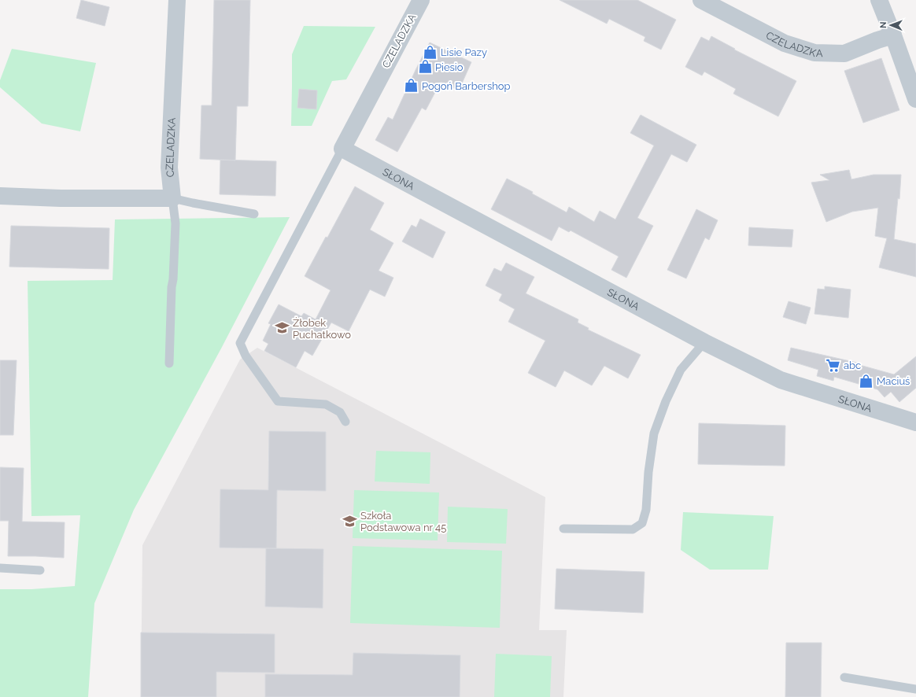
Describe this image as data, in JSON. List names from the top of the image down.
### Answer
{
  "streets": {
    "street": ["CZELADZKA", "SŁONA"]
  },
  "crossings": [
    ["CZELADZKA", "SŁONA"]
  ],
  "places": {
    "shop": [
      "Lisie Pazy",
      "Piesio",
      "Pogoń Barbershop",
      "Maciuś"
    ],
    "school or university": ["Żłobek Puchatkowo", "Szkoła Podstawowa nr 45"],
    "supermarket": ["abc"]
  },
  "north": "left"
}
